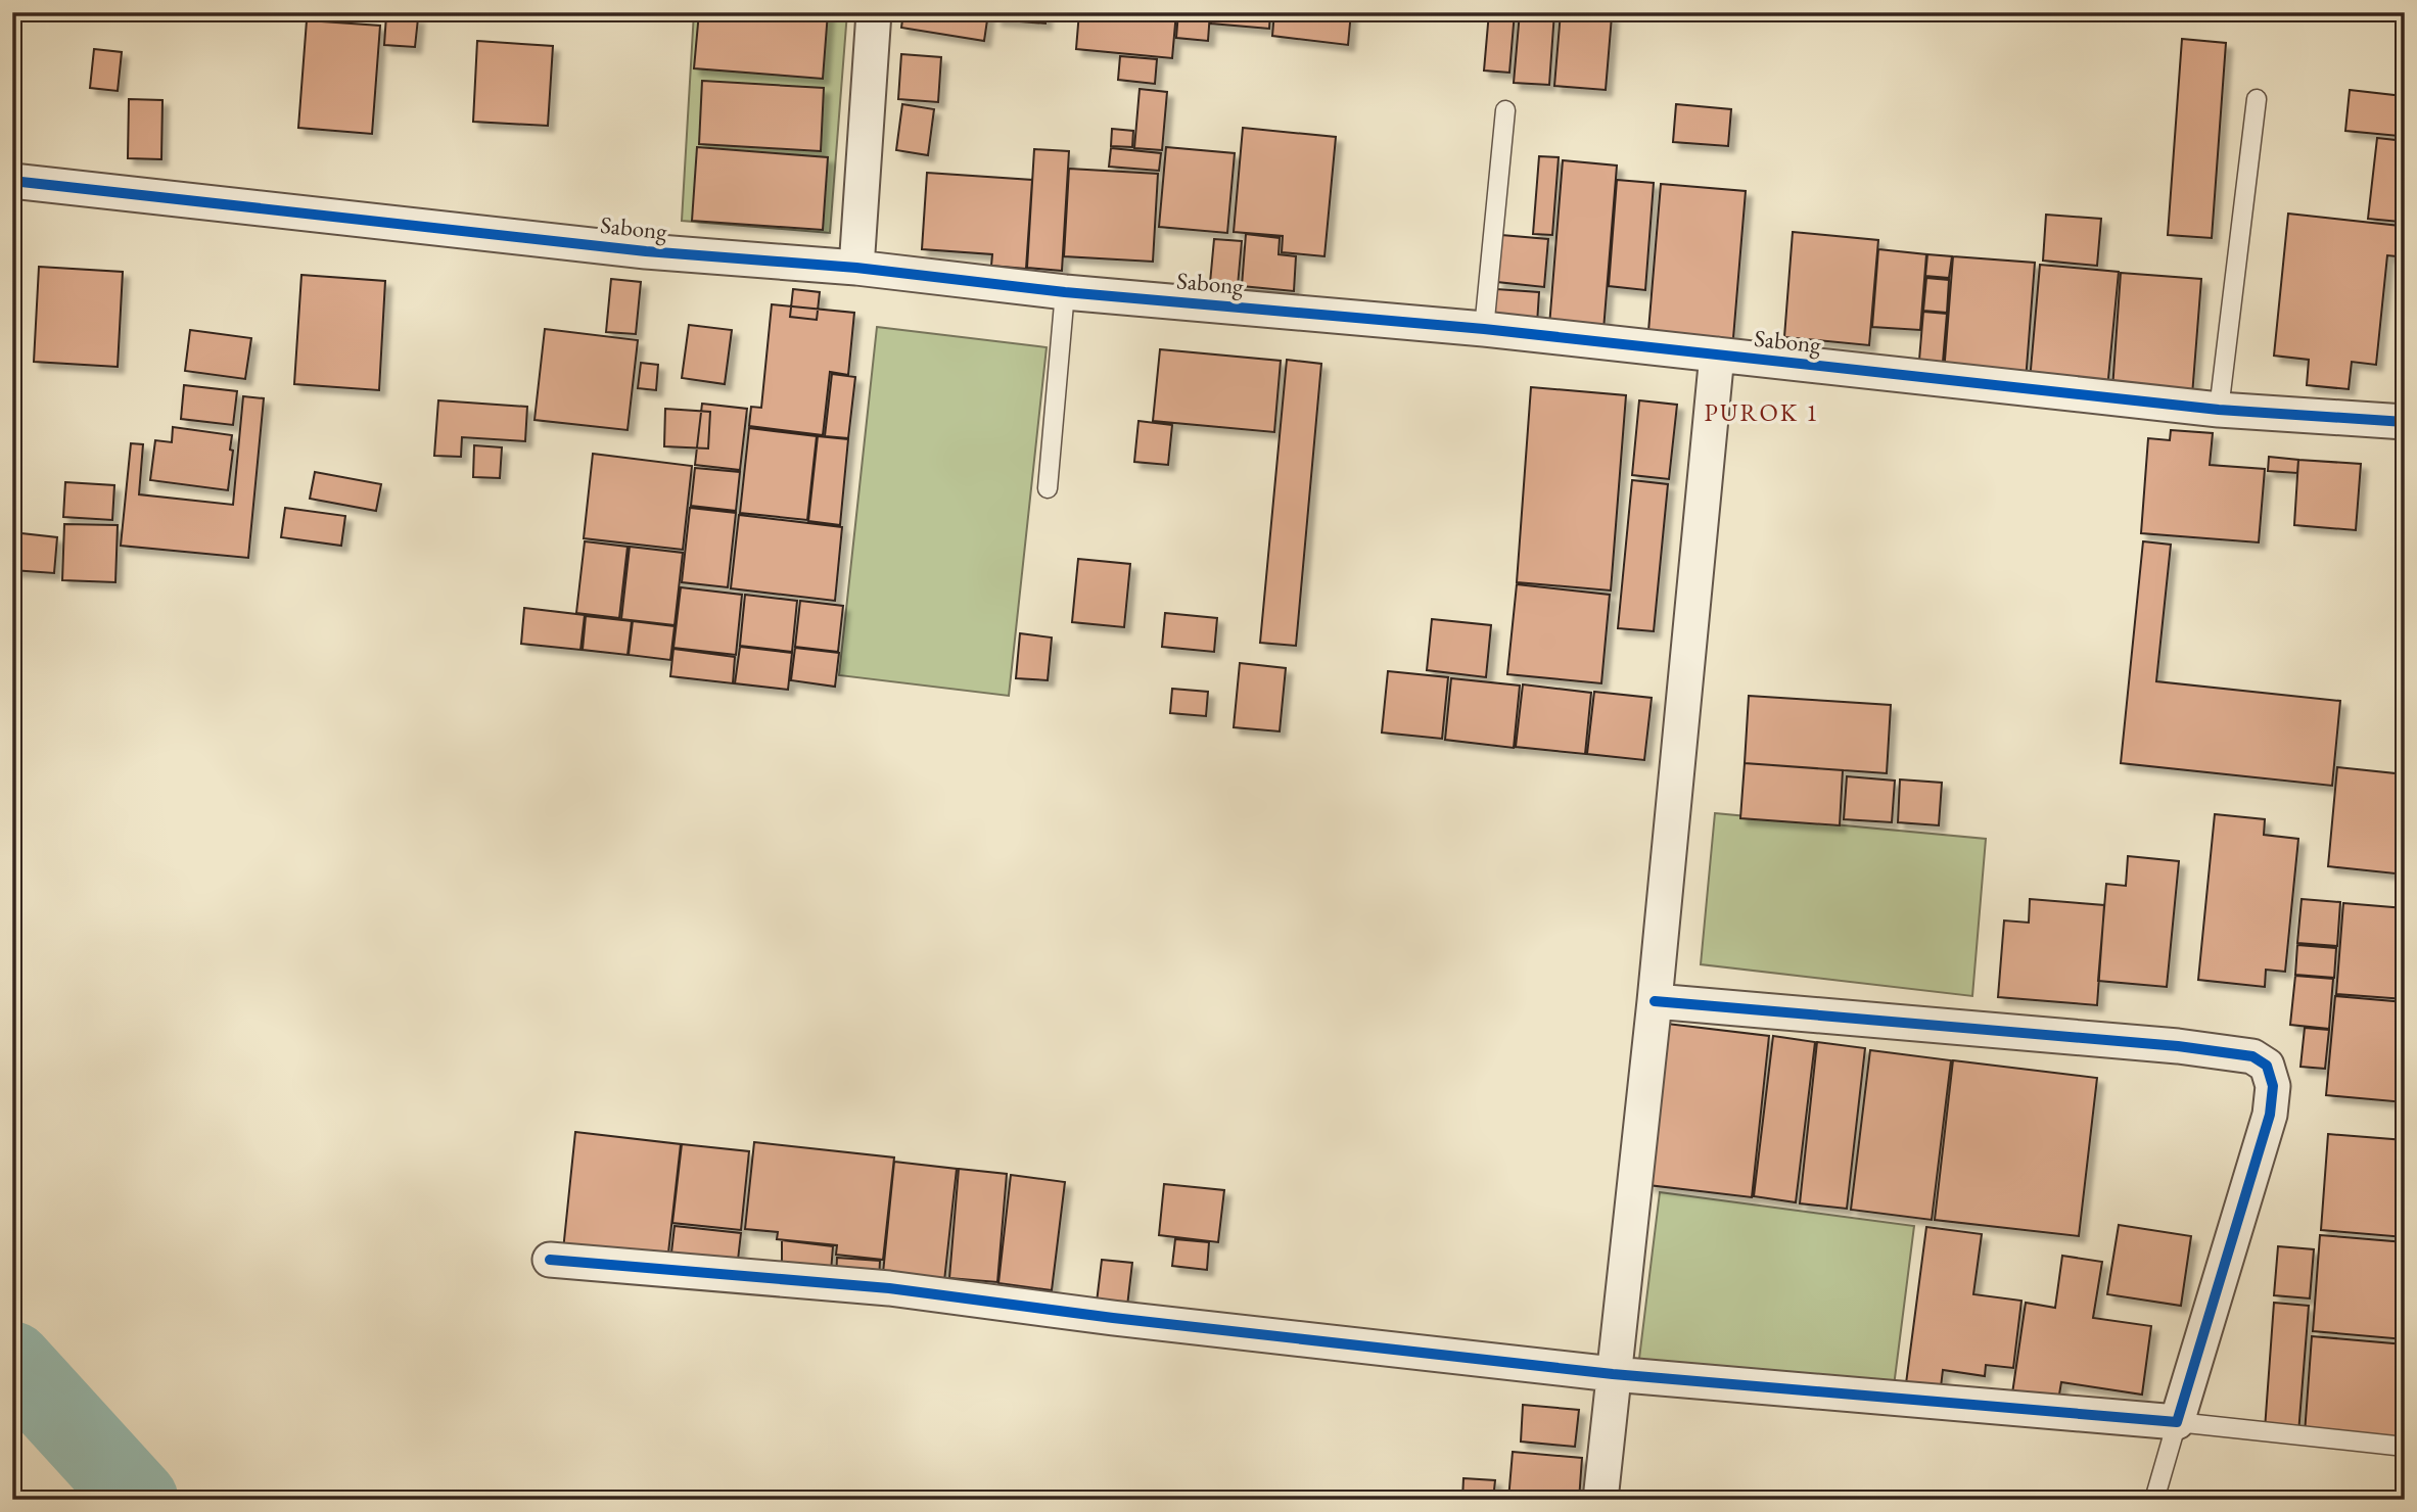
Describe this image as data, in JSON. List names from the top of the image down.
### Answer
{
  "streets": {
    "street": ["Sabong"]
  },
  "districts": ["PUROK 1"]
}
